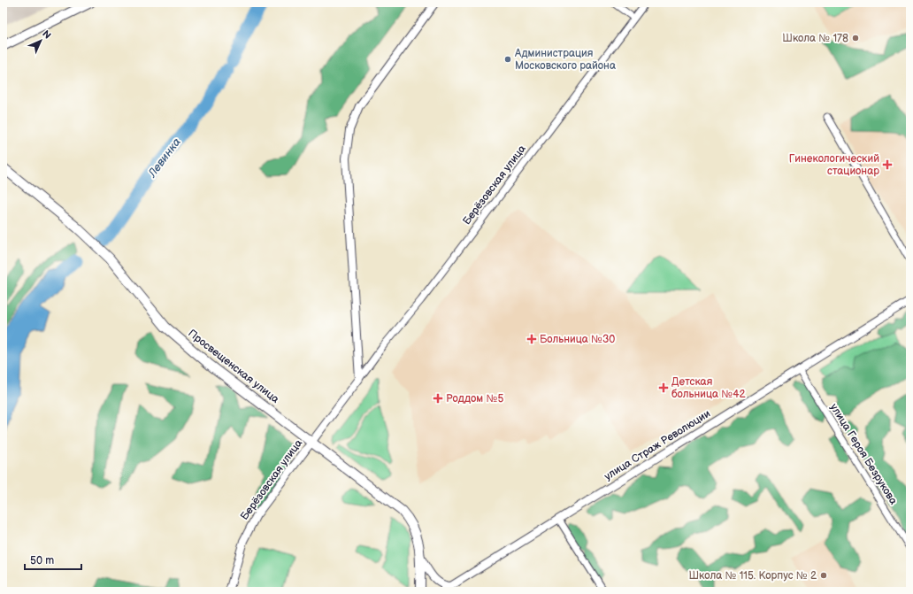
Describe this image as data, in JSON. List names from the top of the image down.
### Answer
{
  "streets": {
    "main road": ["Просвещенская улица"],
    "street": ["Берёзовская улица", "улица Страж Революции", "улица Героя Безрукова"]
  },
  "crossings": [
    ["Берёзовская улица", "Просвещенская улица"],
    ["улица Страж Революции", "улица Героя Безрукова"]
  ],
  "water": ["Левинка"],
  "places": {
    "other": ["Школа № 178", "Администрация Московского района", "Школа № 115. Корпус № 2"],
    "health": [
      "Гинекологический стационар",
      "Больница №30",
      "Детская больница №42",
      "Роддом №5"
    ]
  },
  "scale_bar": "50 m",
  "north": "top right"
}
